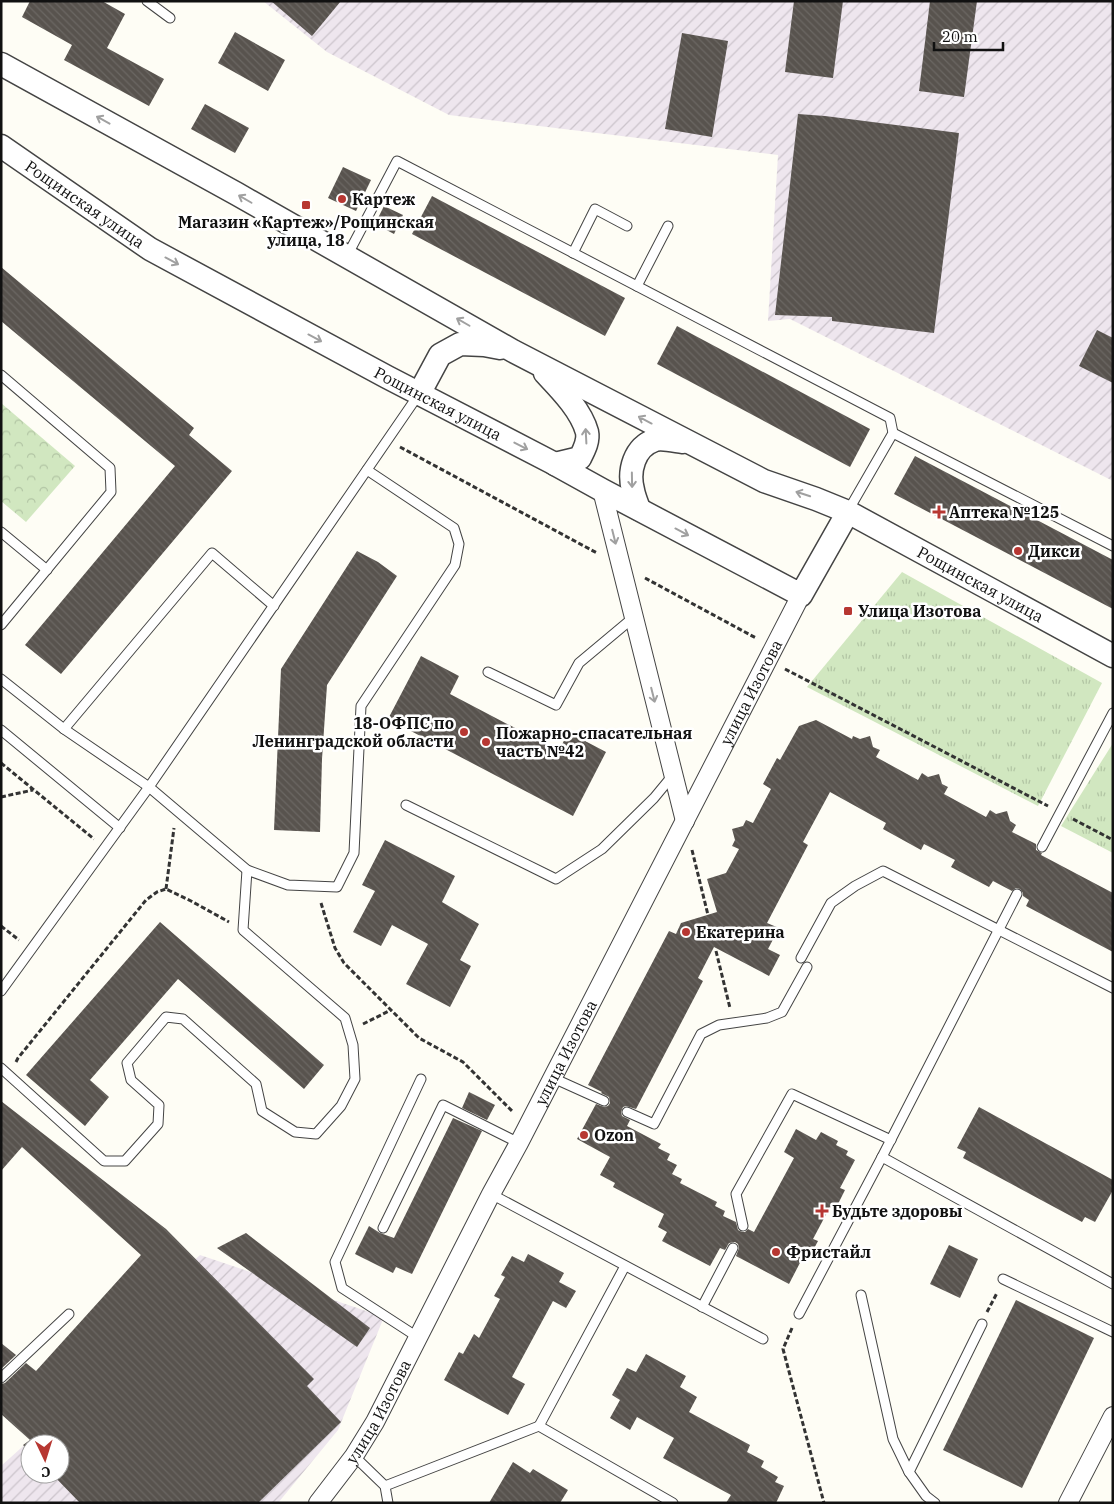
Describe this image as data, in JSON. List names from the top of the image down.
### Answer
{
  "streets": {
    "street": ["Рощинская улица", "улица Изотова"]
  },
  "crossings": [
    ["Рощинская улица", "улица Изотова"]
  ],
  "places": {
    "other": [
      "Картеж",
      "Дикси",
      "18-ОФПС по Ленинградской области",
      "Пожарно-спасательная часть №42",
      "Екатерина",
      "Ozon",
      "Фристайл"
    ],
    "transit": ["Магазин «Картеж»/Рощинская улица, 18", "Улица Изотова"],
    "health": ["Аптека №125", "Будьте здоровы"]
  },
  "scale_bar": "20 m",
  "north": "bottom"
}
